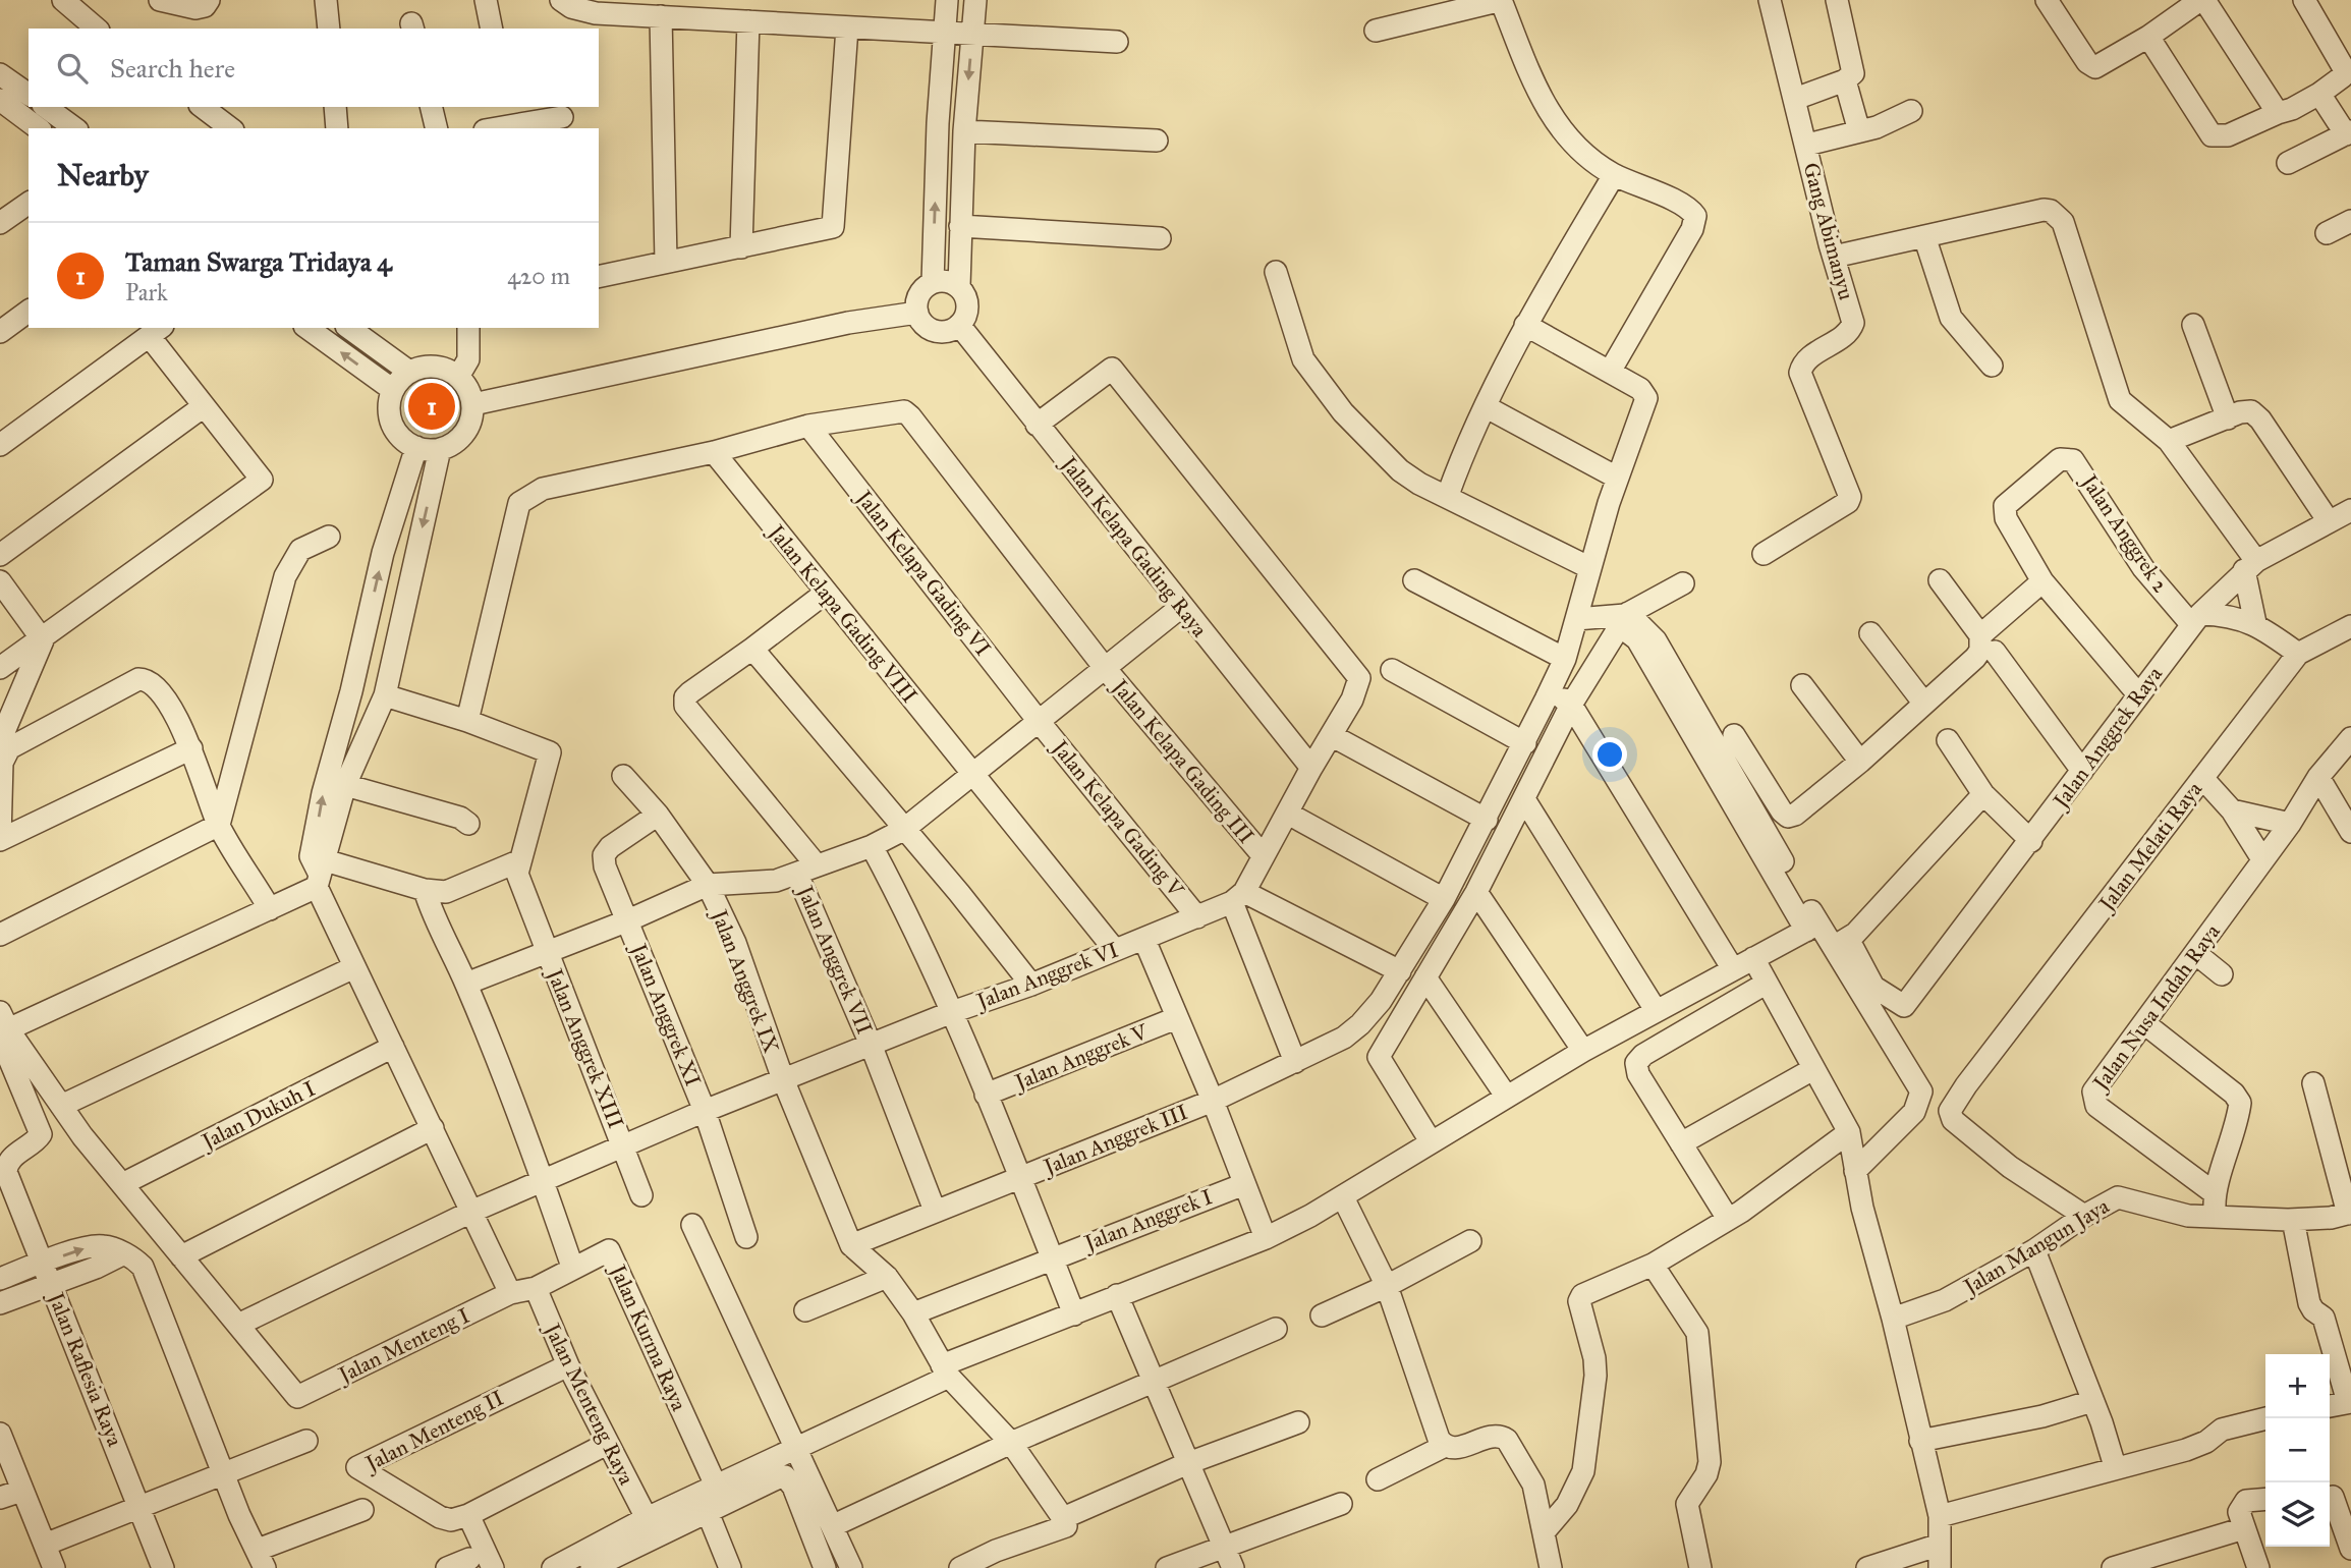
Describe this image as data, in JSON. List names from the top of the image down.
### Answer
{
  "streets": {
    "street": [
      "Gang Abimanyu",
      "Jalan Anggrek 2",
      "Jalan Kelapa Gading Raya",
      "Jalan Kelapa Gading VI",
      "Jalan Kelapa Gading VIII",
      "Jalan Anggrek Raya",
      "Jalan Kelapa Gading III",
      "Jalan Kelapa Gading V",
      "Jalan Melati Raya",
      "Jalan Anggrek VII",
      "Jalan Anggrek VI",
      "Jalan Anggrek IX",
      "Jalan Nusa Indah Raya",
      "Jalan Anggrek XI",
      "Jalan Anggrek XIII",
      "Jalan Anggrek V",
      "Jalan Dukuh I",
      "Jalan Anggrek III",
      "Jalan Anggrek I",
      "Jalan Mangun Jaya",
      "Jalan Kurma Raya",
      "Jalan Menteng I",
      "Jalan Raflesia Raya",
      "Jalan Menteng Raya",
      "Jalan Menteng II"
    ]
  },
  "crossings": [
    ["Jalan Anggrek 2", "Jalan Anggrek Raya"],
    ["Jalan Kelapa Gading VI", "Jalan Kelapa Gading III"],
    ["Jalan Kelapa Gading VI", "Jalan Kelapa Gading V"],
    ["Jalan Kelapa Gading VIII", "Jalan Kelapa Gading III"],
    ["Jalan Kelapa Gading VIII", "Jalan Anggrek VI"],
    ["Jalan Kelapa Gading V", "Jalan Anggrek VI"],
    ["Jalan Melati Raya", "Jalan Mangun Jaya"],
    ["Jalan Anggrek VII", "Jalan Anggrek VI"],
    ["Jalan Anggrek VII", "Jalan Anggrek III"],
    ["Jalan Anggrek VI", "Jalan Anggrek IX"],
    ["Jalan Anggrek VI", "Jalan Anggrek XI"],
    ["Jalan Anggrek VI", "Jalan Anggrek XIII"],
    ["Jalan Anggrek VI", "Jalan Menteng I"],
    ["Jalan Anggrek IX", "Jalan Anggrek XI"],
    ["Jalan Anggrek IX", "Jalan Anggrek III"],
    ["Jalan Kurma Raya", "Jalan Menteng I"],
    ["Jalan Kurma Raya", "Jalan Menteng Raya"],
    ["Jalan Menteng Raya", "Jalan Menteng II"]
  ],
  "page": {
    "search": "Search here",
    "heading": "Nearby",
    "list": [
      {
        "mark": "1",
        "name": "Taman Swarga Tridaya 4",
        "note": "Park",
        "value": "420 m"
      }
    ],
    "pins": "1",
    "map_buttons": ["+", "−"]
  }
}
